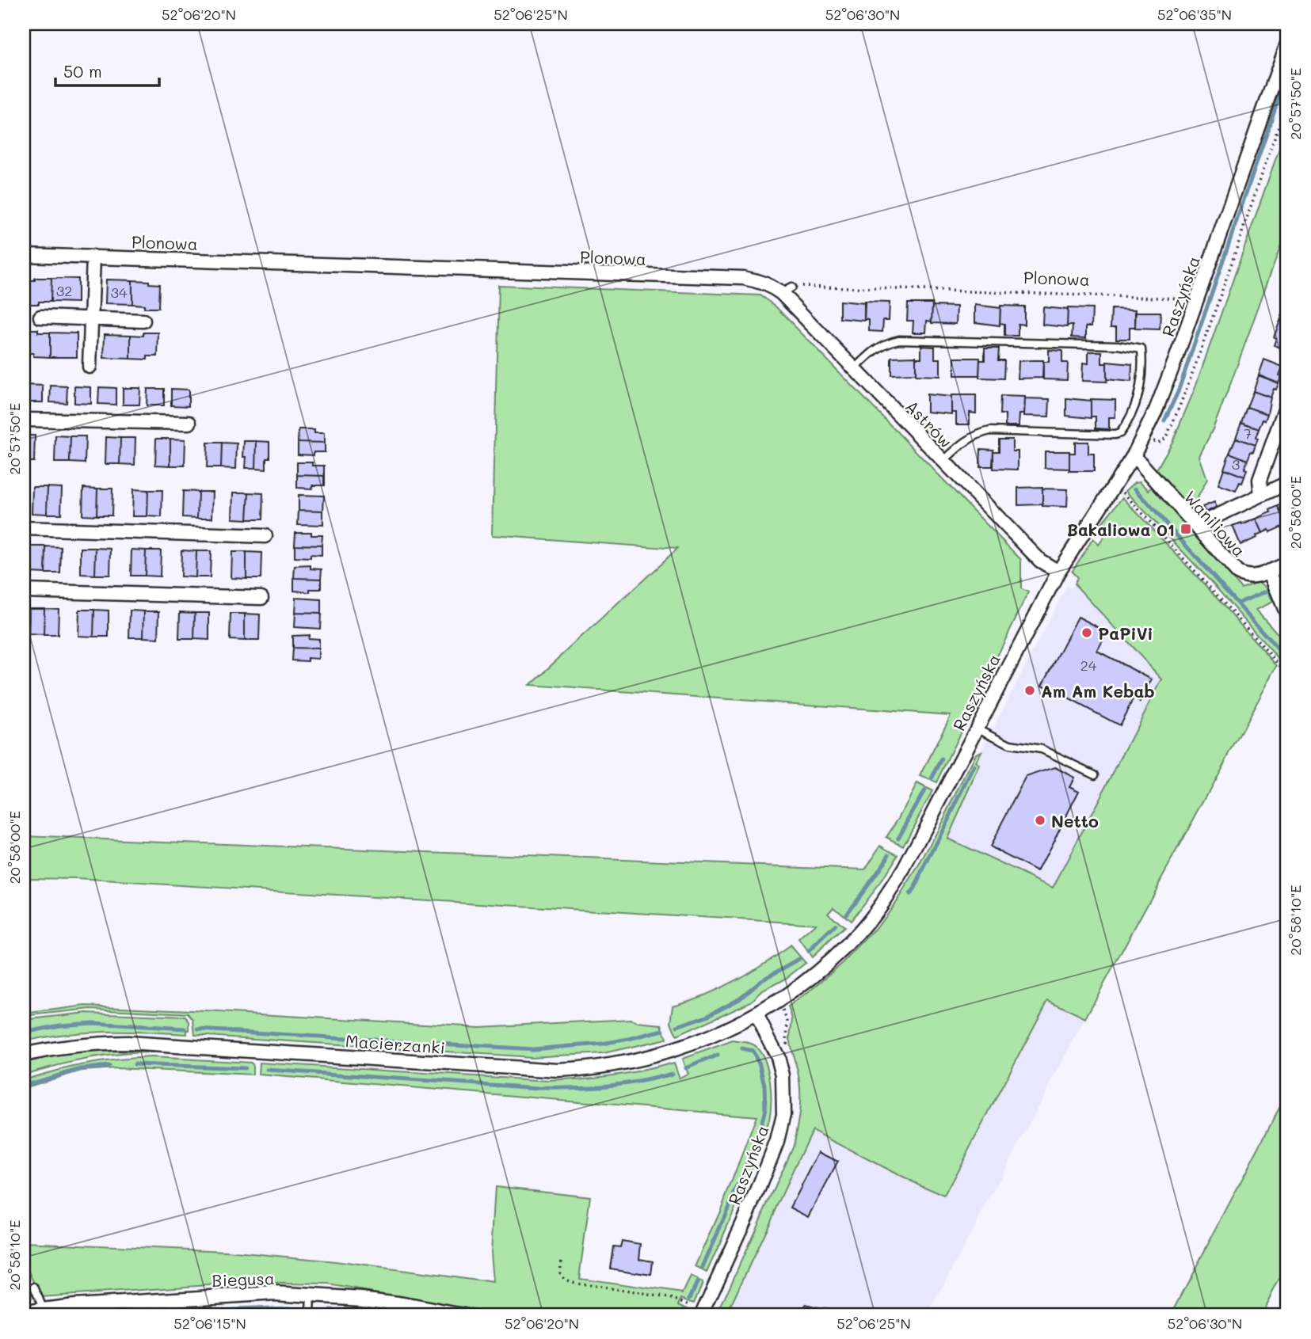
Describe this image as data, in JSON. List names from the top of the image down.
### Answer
{
  "streets": {
    "street": [
      "Plonowa",
      "Raszyńska",
      "Astrów",
      "Waniliowa",
      "Macierzanki",
      "Biegusa"
    ]
  },
  "crossings": [
    ["Plonowa", "Raszyńska"],
    ["Plonowa", "Astrów"],
    ["Raszyńska", "Astrów"],
    ["Raszyńska", "Waniliowa"],
    ["Raszyńska", "Macierzanki"]
  ],
  "places": {
    "transit": ["Bakaliowa 01"],
    "other": ["PaPiVi", "Am Am Kebab", "Netto"]
  },
  "house_numbers": [
    "32",
    "34",
    "7",
    "3",
    "24"
  ],
  "scale_bar": "50 m",
  "coordinates": [
    "52°06'20\"N",
    "52°06'25\"N",
    "52°06'30\"N",
    "52°06'35\"N",
    "20°57'50\"E",
    "20°58'00\"E",
    "20°58'10\"E",
    "52°06'15\"N"
  ]
}
